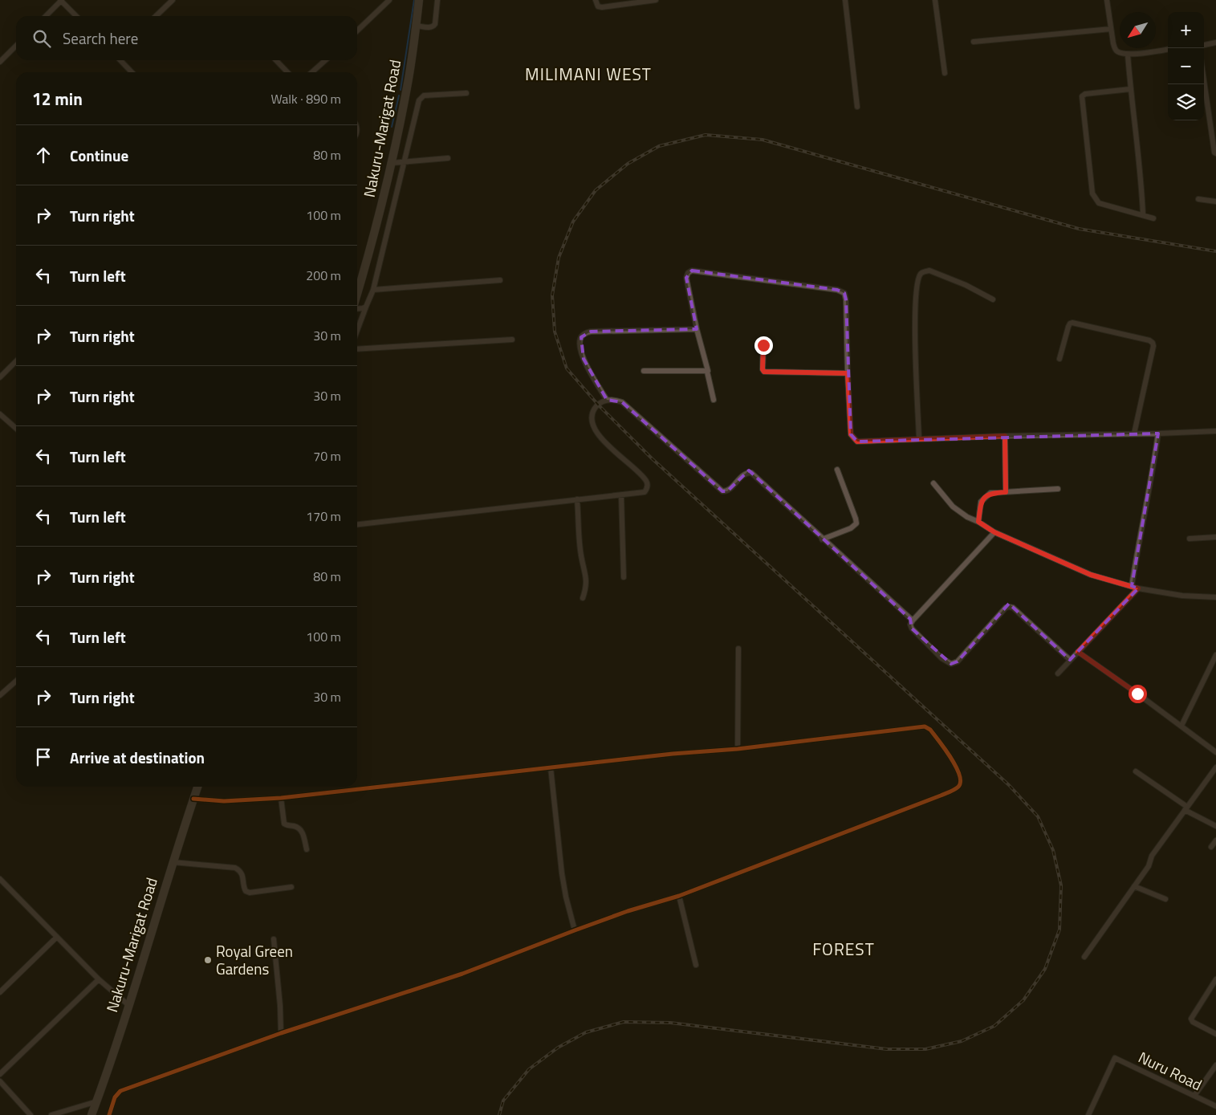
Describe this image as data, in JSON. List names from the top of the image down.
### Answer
{
  "streets": {
    "main road": ["Nakuru-Marigat Road"],
    "street": ["Nuru Road"]
  },
  "districts": ["MILIMANI WEST", "FOREST"],
  "places": ["Royal Green Gardens"],
  "north": "bottom left",
  "page": {
    "map_buttons": ["+", "−"],
    "search": "Search here",
    "heading": ["12 min", "Walk · 890 m"],
    "list": [
      ["Continue", "80 m"],
      ["Turn right", "100 m"],
      ["Turn left", "200 m"],
      ["Turn right", "30 m"],
      ["Turn right", "30 m"],
      ["Turn left", "70 m"],
      ["Turn left", "170 m"],
      ["Turn right", "80 m"],
      ["Turn left", "100 m"],
      ["Turn right", "30 m"],
      "Arrive at destination"
    ]
  }
}
